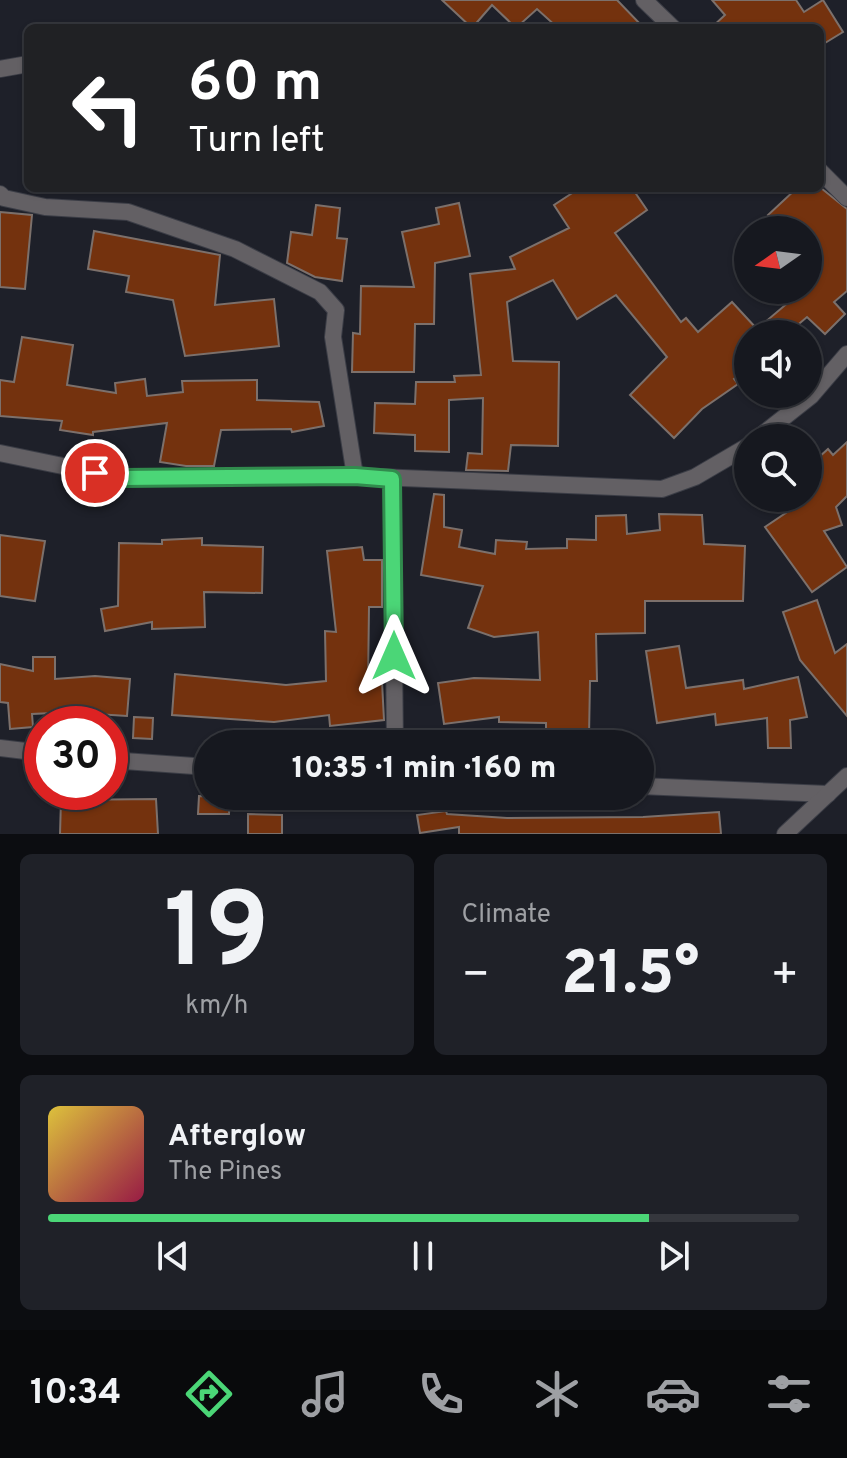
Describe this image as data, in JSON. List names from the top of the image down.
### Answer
{
  "north": "left",
  "page": {
    "turn": ["60 m", "Turn left"],
    "limit": "30",
    "trip": "10:35 · 1 min · 160 m",
    "tile": [
      ["19", "km/h"],
      "Climate"
    ],
    "heat": ["−", "21.5°", "+"],
    "song": ["Afterglow", "The Pines"],
    "tabs": "10:34"
  }
}
